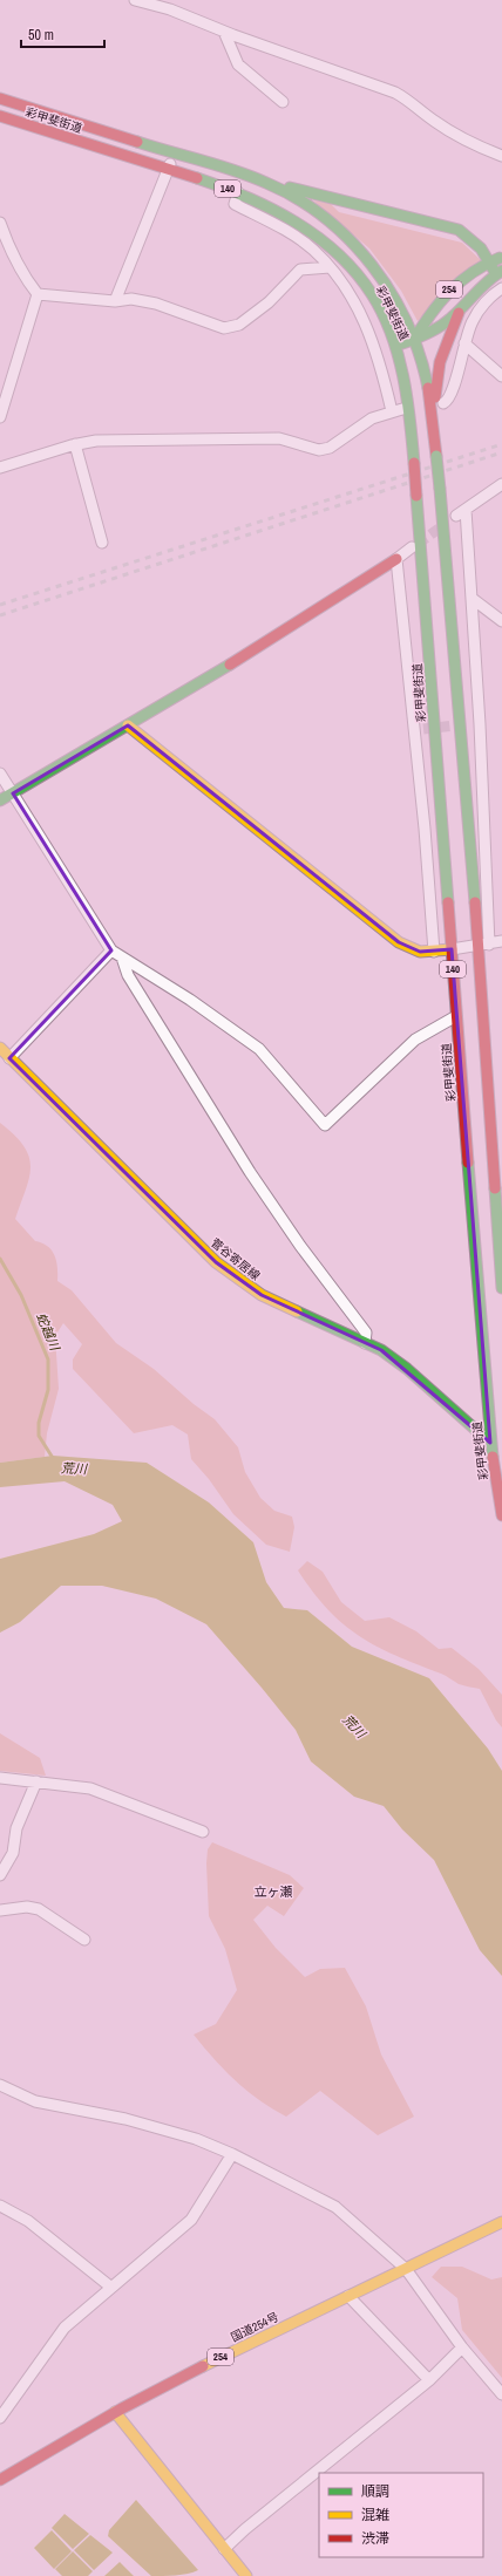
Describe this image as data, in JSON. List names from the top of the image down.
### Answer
{
  "streets": {
    "main road": [
      "彩甲斐街道",
      "140",
      "254",
      "菅谷寄居線",
      "国道254号"
    ]
  },
  "crossings": [
    ["彩甲斐街道", "254"],
    ["彩甲斐街道", "菅谷寄居線"]
  ],
  "districts": ["立ヶ瀬"],
  "water": ["蛇越川", "荒川"],
  "legend": ["順調", "混雑", "渋滞"],
  "scale_bar": "50 m"
}
